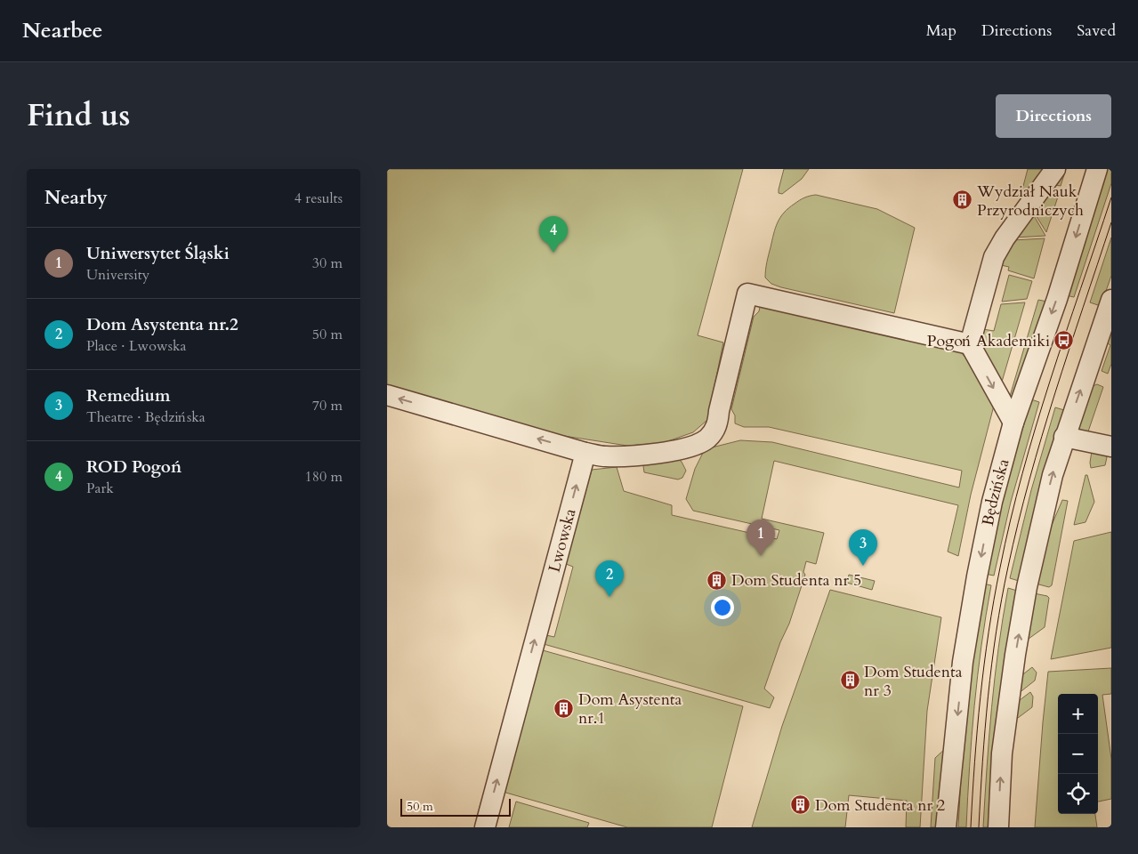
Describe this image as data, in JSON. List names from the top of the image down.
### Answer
{
  "streets": {
    "street": ["Będzińska", "Lwowska"]
  },
  "one_way": ["Lwowska"],
  "places": {
    "building": [
      "Wydział Nauk Przyrodniczych",
      "Dom Studenta nr 5",
      "Dom Studenta nr 3",
      "Dom Asystenta nr.1",
      "Dom Studenta nr 2"
    ],
    "bus stop": ["Pogoń Akademiki"]
  },
  "scale_bar": "50 m",
  "page": {
    "header": "Nearbee",
    "nav": ["Map", "Directions", "Saved"],
    "title": "Find us",
    "buttons": "Directions",
    "heading": ["Nearby", "4 results"],
    "pins": [
      "4",
      "1",
      "3",
      "2"
    ],
    "list": [
      {
        "mark": "1",
        "name": "Uniwersytet Śląski",
        "note": "University",
        "value": "30 m"
      },
      {
        "mark": "2",
        "name": "Dom Asystenta nr.2",
        "note": "Place · Lwowska",
        "value": "50 m"
      },
      {
        "mark": "3",
        "name": "Remedium",
        "note": "Theatre · Będzińska",
        "value": "70 m"
      },
      {
        "mark": "4",
        "name": "ROD Pogoń",
        "note": "Park",
        "value": "180 m"
      }
    ],
    "map_buttons": ["+", "−"],
    "scale": "50 m"
  }
}
